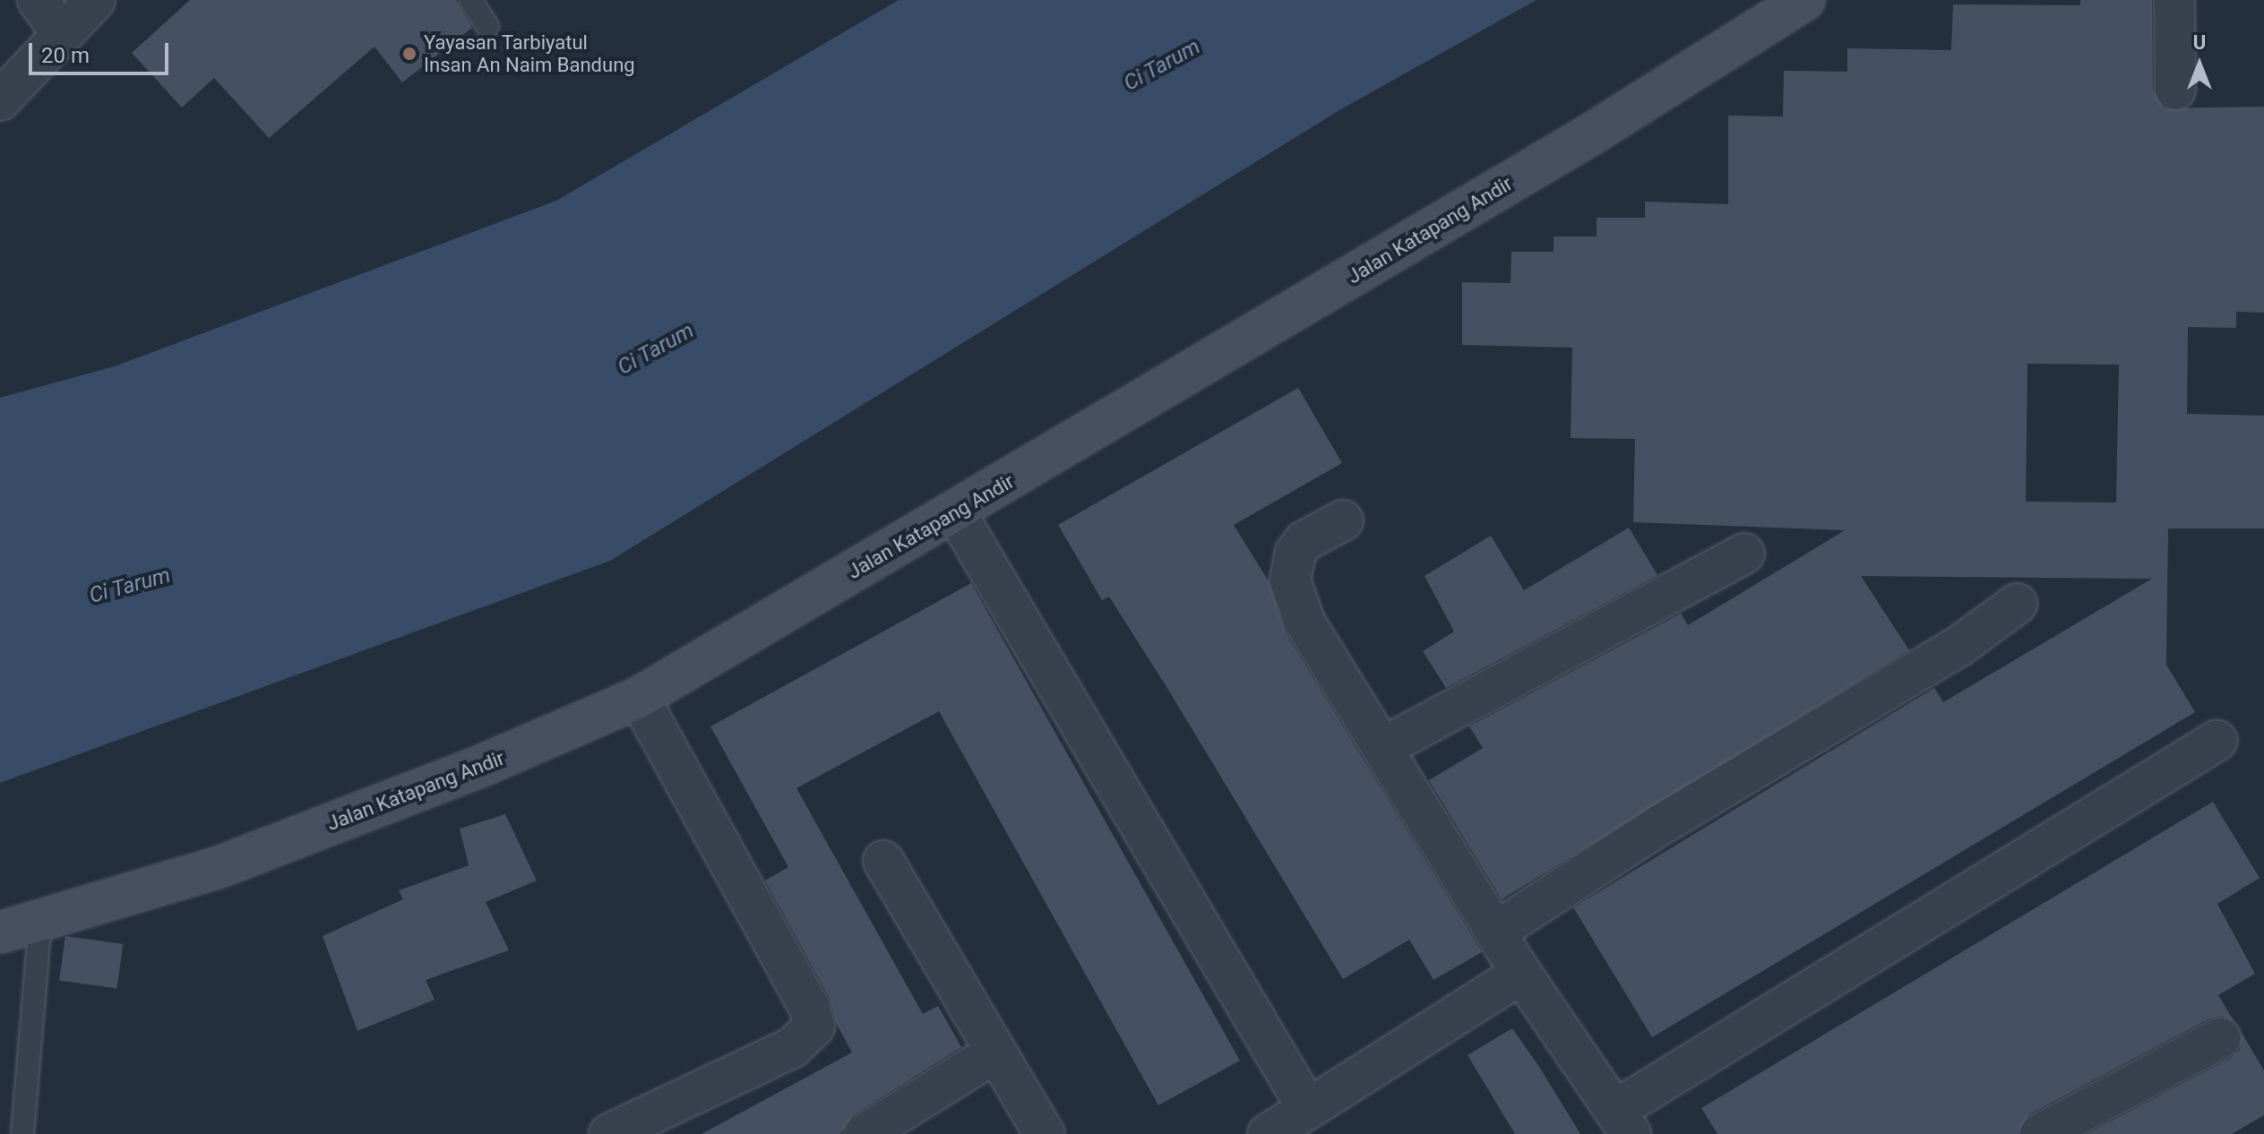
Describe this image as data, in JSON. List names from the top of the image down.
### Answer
{
  "streets": {
    "street": ["Jalan Katapang Andir"]
  },
  "water": ["Ci Tarum"],
  "places": ["Yayasan Tarbiyatul Insan An Naim Bandung"],
  "scale_bar": "20 m",
  "north": "top"
}
